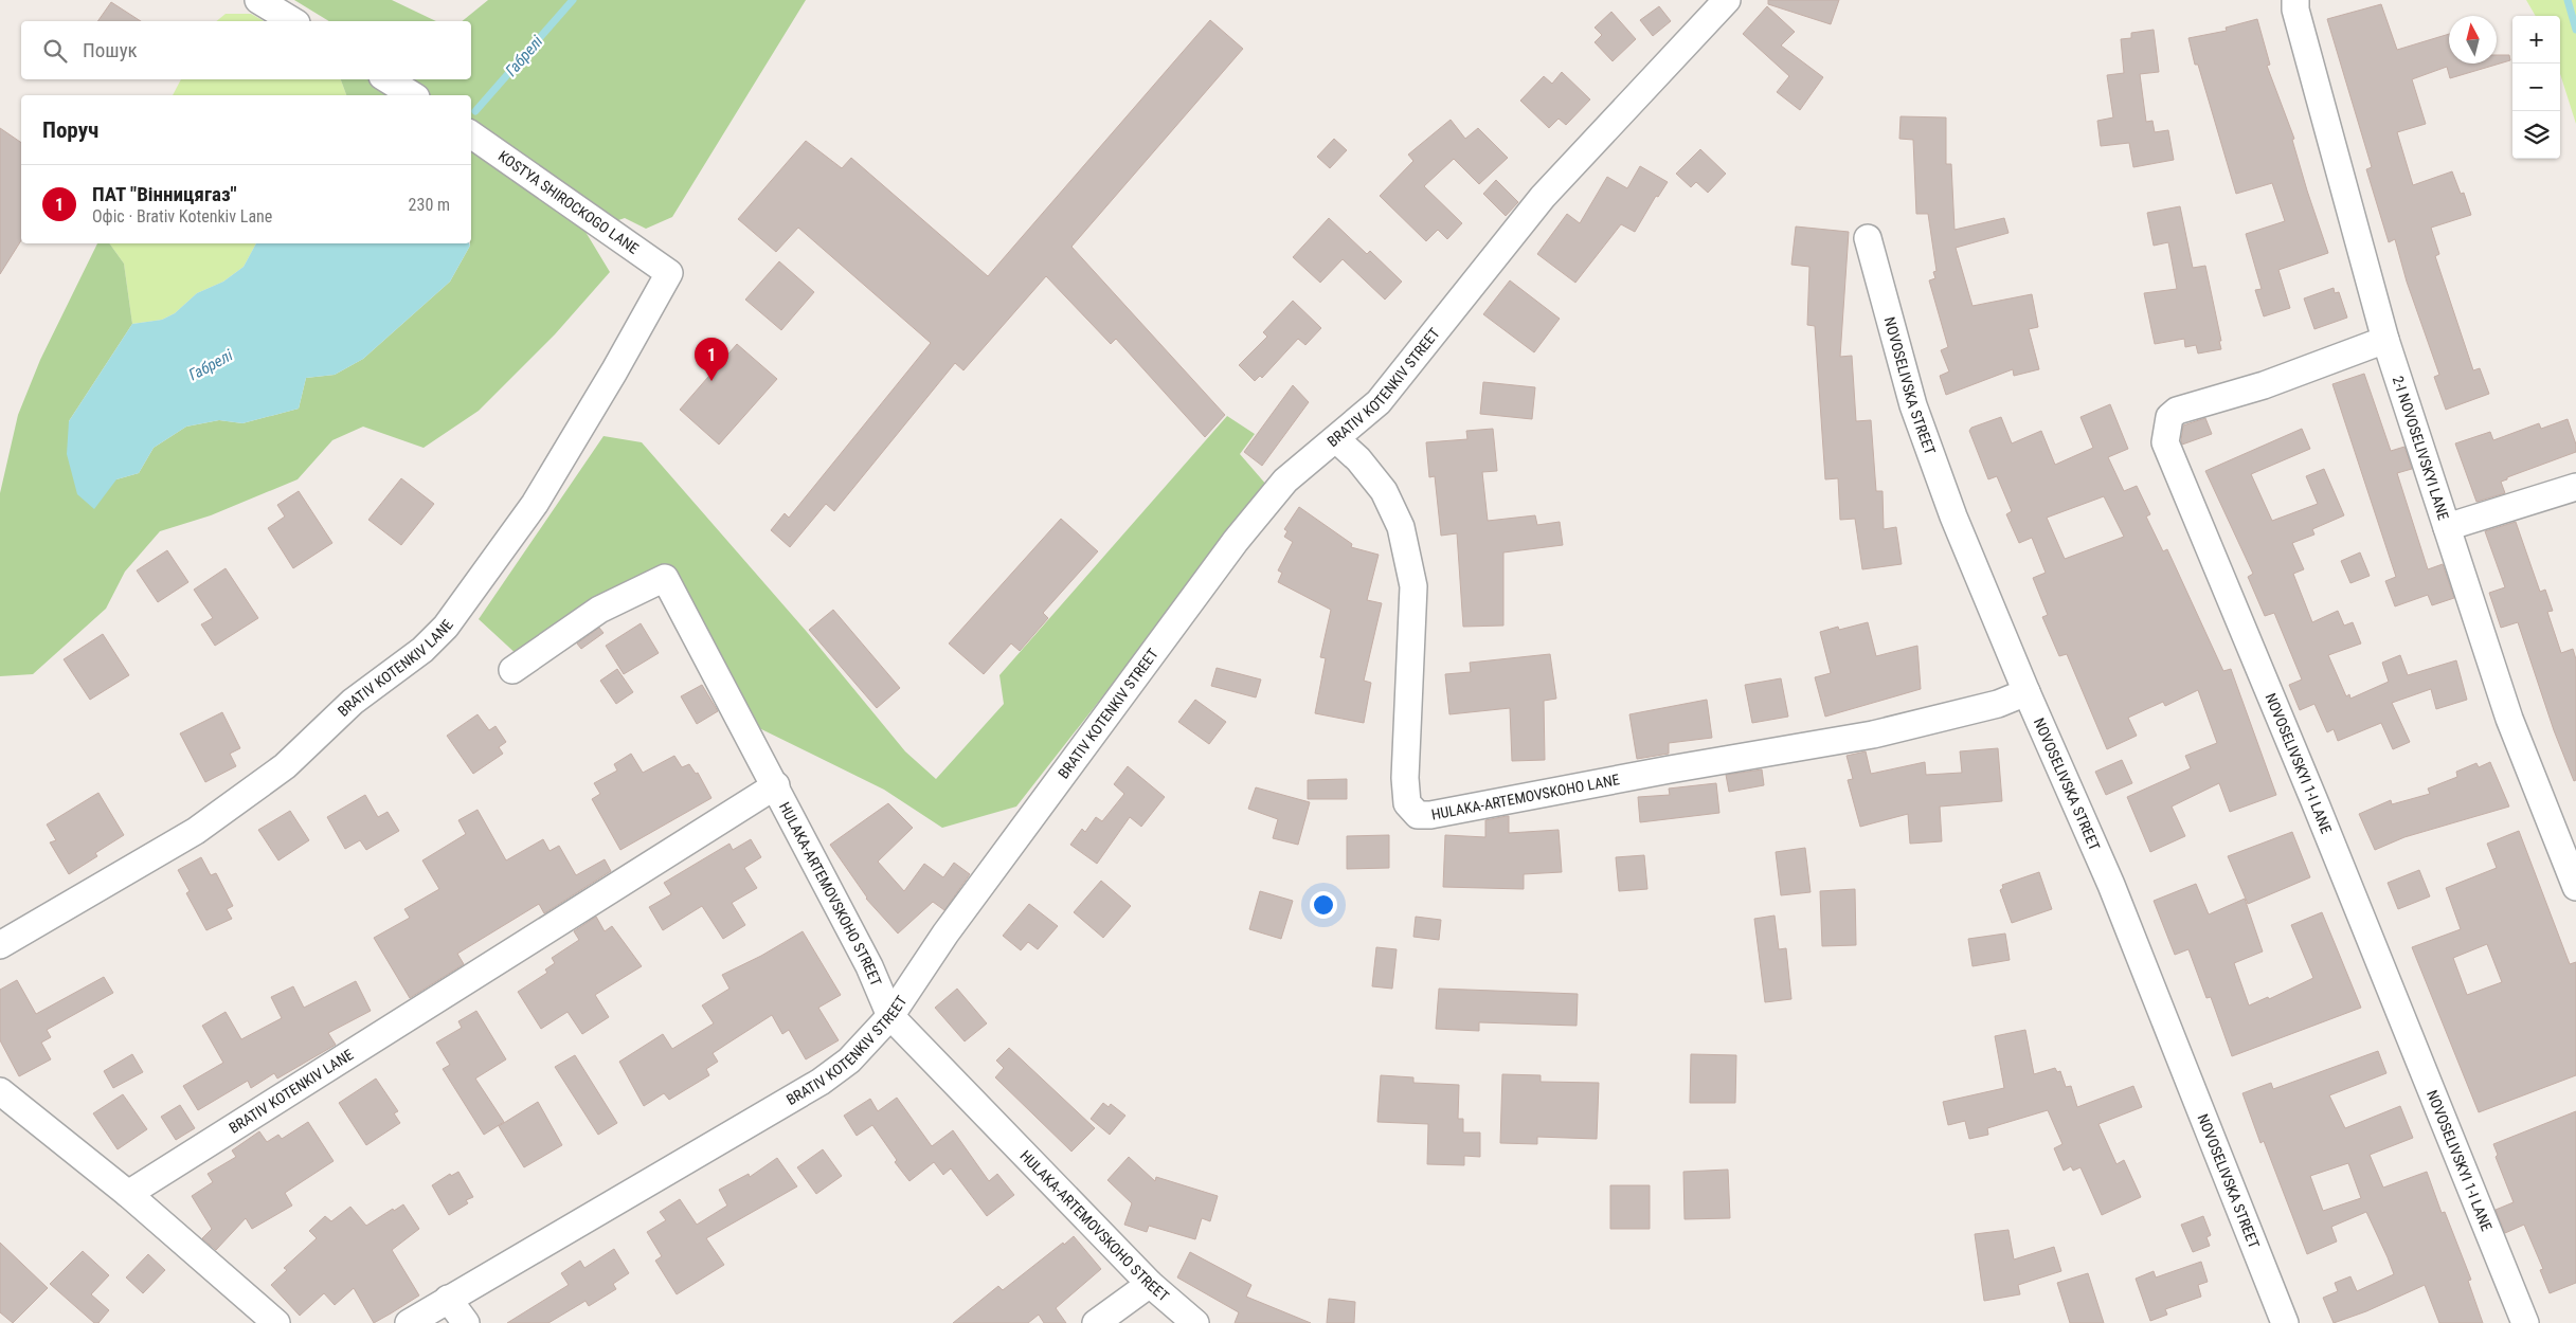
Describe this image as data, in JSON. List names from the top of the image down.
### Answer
{
  "streets": {
    "street": [
      "KOSTYA SHIROCKOGO LANE",
      "NOVOSELIVSKA STREET",
      "BRATIV KOTENKIV STREET",
      "2-I NOVOSELIVSKYI LANE",
      "BRATIV KOTENKIV LANE",
      "NOVOSELIVSKYI 1-I LANE",
      "HULAKA-ARTEMOVSKOHO LANE",
      "HULAKA-ARTEMOVSKOHO STREET"
    ]
  },
  "crossings": [
    ["KOSTYA SHIROCKOGO LANE", "BRATIV KOTENKIV LANE"],
    ["NOVOSELIVSKA STREET", "HULAKA-ARTEMOVSKOHO LANE"],
    ["BRATIV KOTENKIV STREET", "HULAKA-ARTEMOVSKOHO LANE"],
    ["BRATIV KOTENKIV STREET", "HULAKA-ARTEMOVSKOHO STREET"],
    ["2-I NOVOSELIVSKYI LANE", "NOVOSELIVSKYI 1-I LANE"],
    ["BRATIV KOTENKIV LANE", "HULAKA-ARTEMOVSKOHO STREET"]
  ],
  "water": ["Габрелі"],
  "north": "top",
  "page": {
    "map_buttons": ["+", "−"],
    "search": "Пошук",
    "heading": "Поруч",
    "list": [
      {
        "mark": "1",
        "name": "ПАТ \"Вінницягаз\"",
        "note": "Офіс · Brativ Kotenkiv Lane",
        "value": "230 m"
      }
    ],
    "pins": "1"
  }
}
